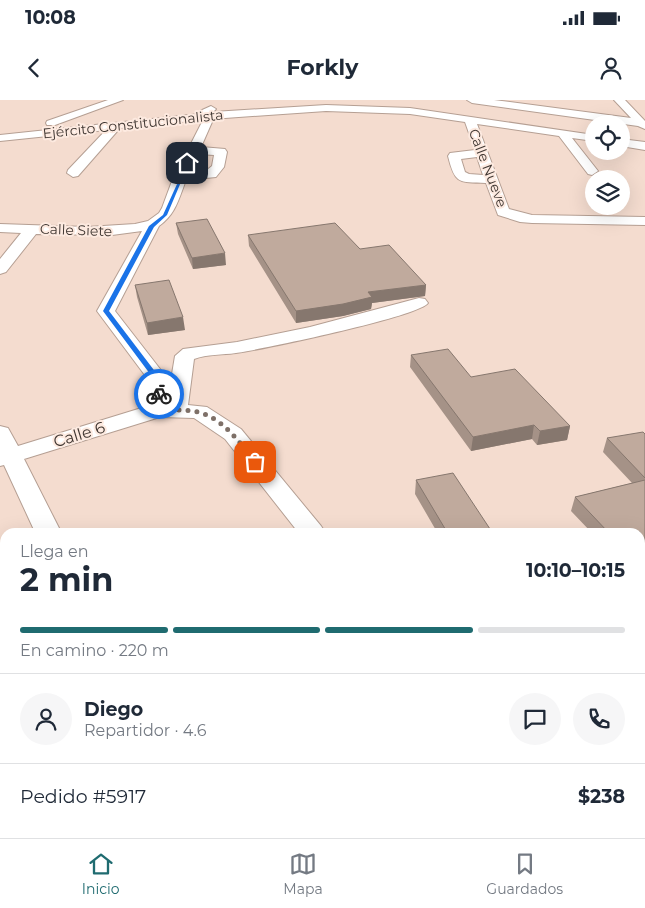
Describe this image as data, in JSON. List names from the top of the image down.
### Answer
{
  "streets": {
    "street": [
      "Ejército Constitucionalista",
      "Calle Nueve",
      "Calle Siete",
      "Calle 6"
    ]
  },
  "crossings": [
    ["Ejército Constitucionalista", "Calle Nueve"]
  ],
  "page": {
    "status": "10:08",
    "header": "Forkly",
    "heading": ["2 min", "Llega en", "10:10–10:15"],
    "panel": [
      "Diego",
      "Repartidor · 4.6",
      "Pedido #5917",
      "$238"
    ],
    "bar": "En camino · 220 m",
    "tabs": ["Inicio", "Mapa", "Guardados"]
  }
}
